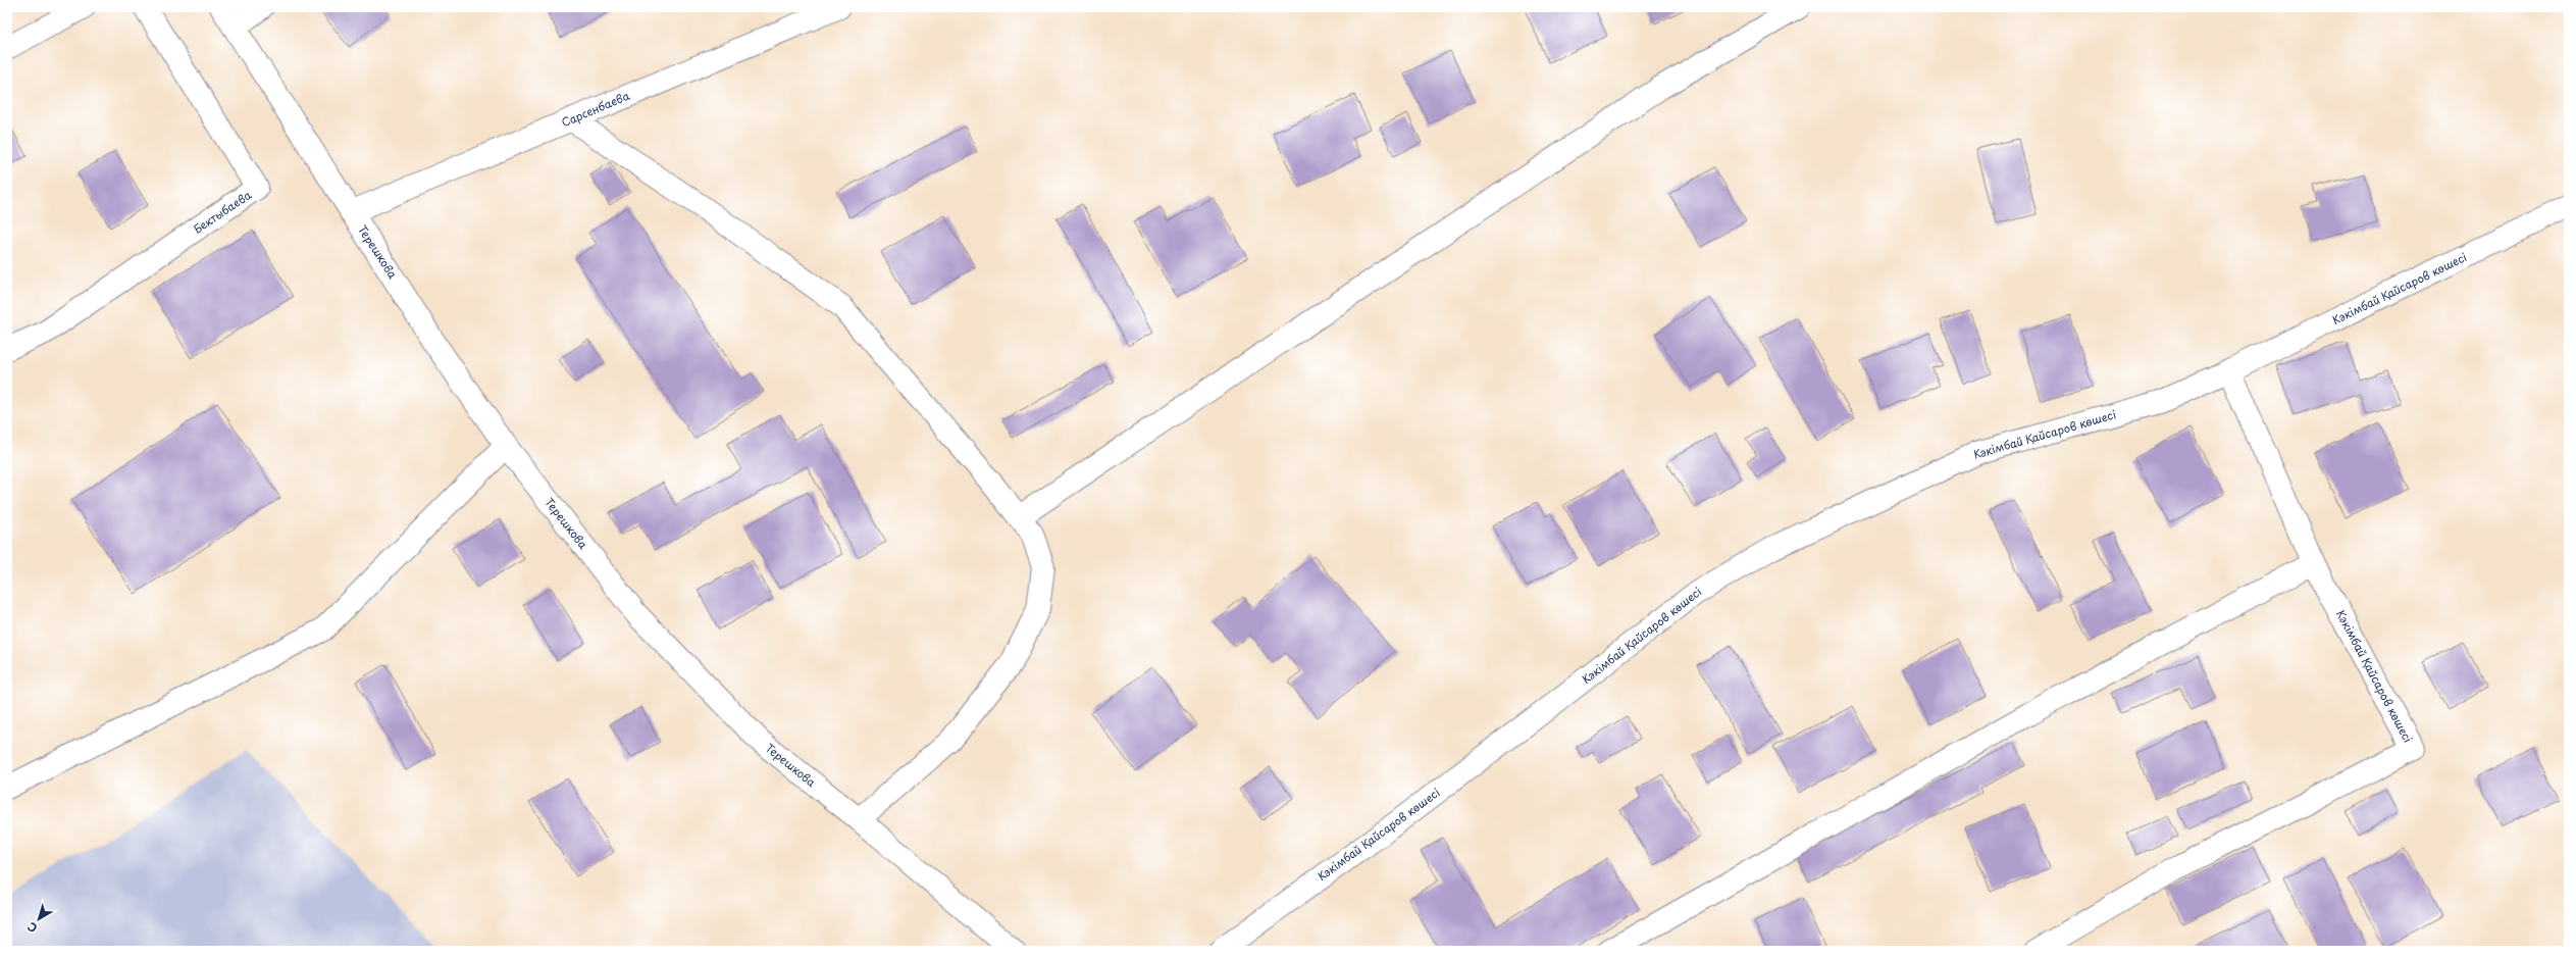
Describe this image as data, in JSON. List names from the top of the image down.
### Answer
{
  "streets": {
    "street": [
      "Сарсенбаева",
      "Бектыбаева",
      "Терешкова",
      "Кәкімбай Қайсаров көшесі"
    ]
  },
  "crossings": [
    ["Сарсенбаева", "Терешкова"]
  ],
  "north": "bottom left"
}
